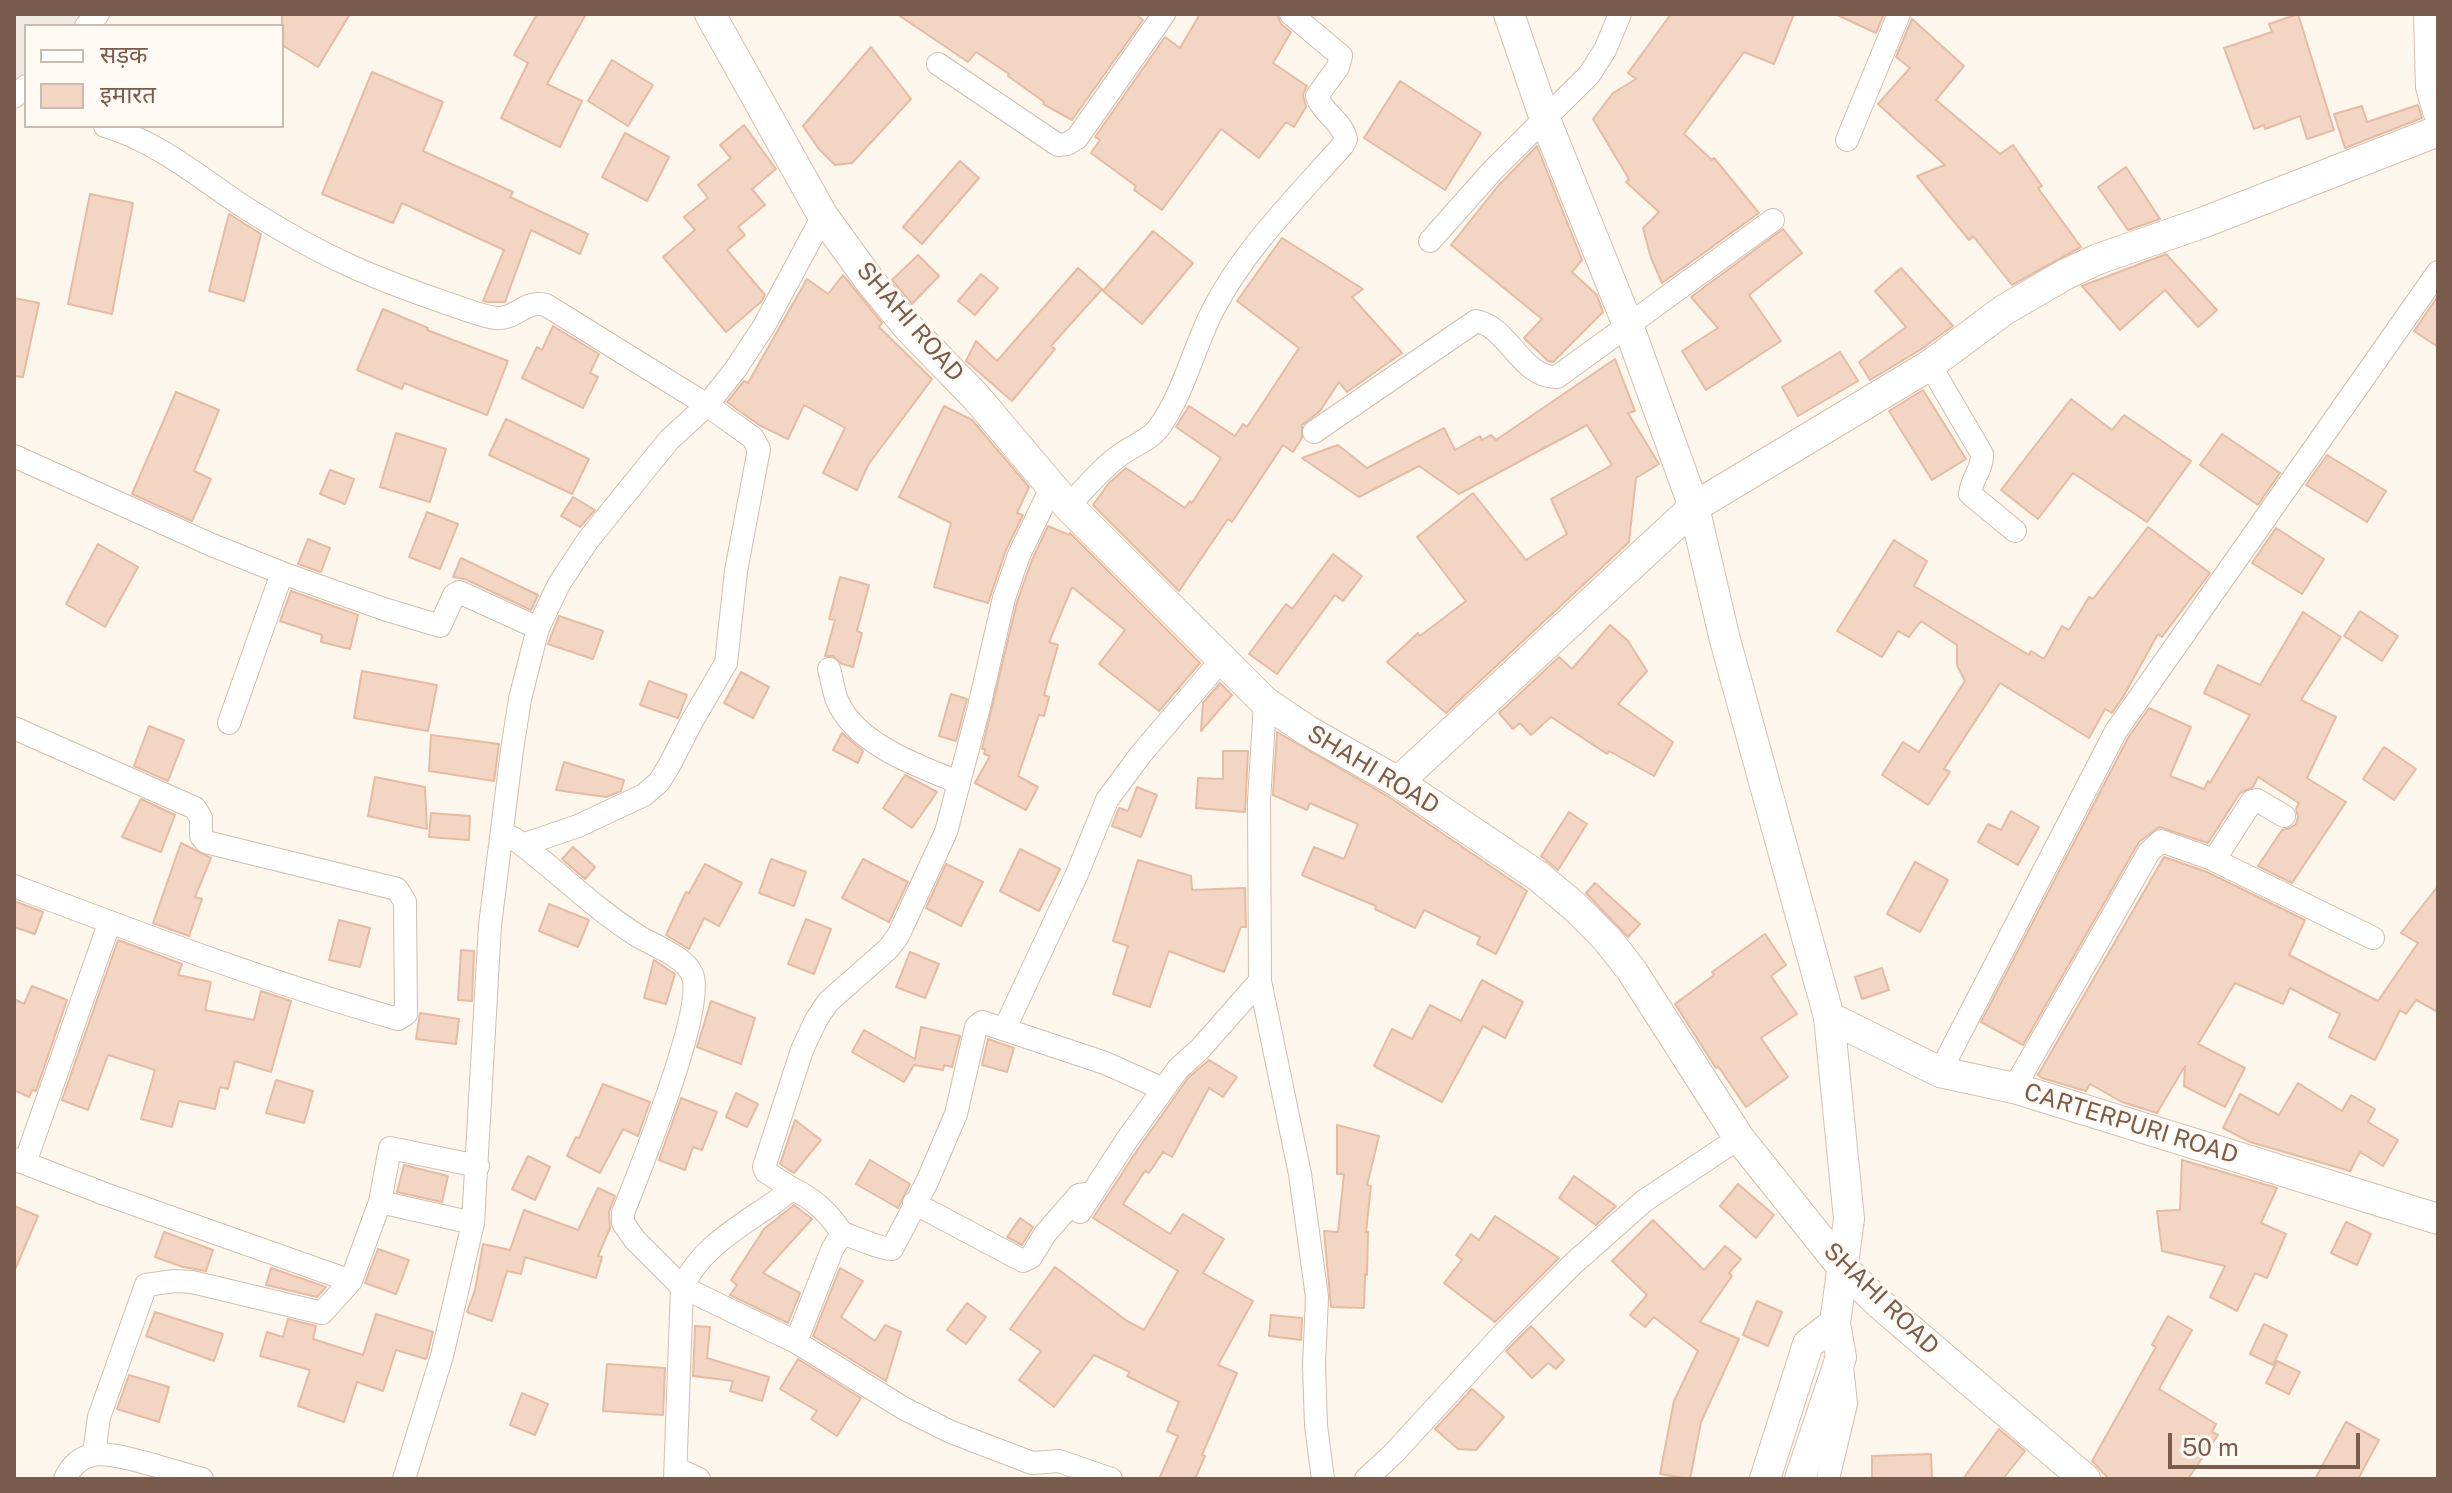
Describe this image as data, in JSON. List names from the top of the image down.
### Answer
{
  "streets": {
    "street": ["SHAHI ROAD", "CARTERPURI ROAD"]
  },
  "legend": ["सड़क", "इमारत"],
  "scale_bar": "50 m"
}
